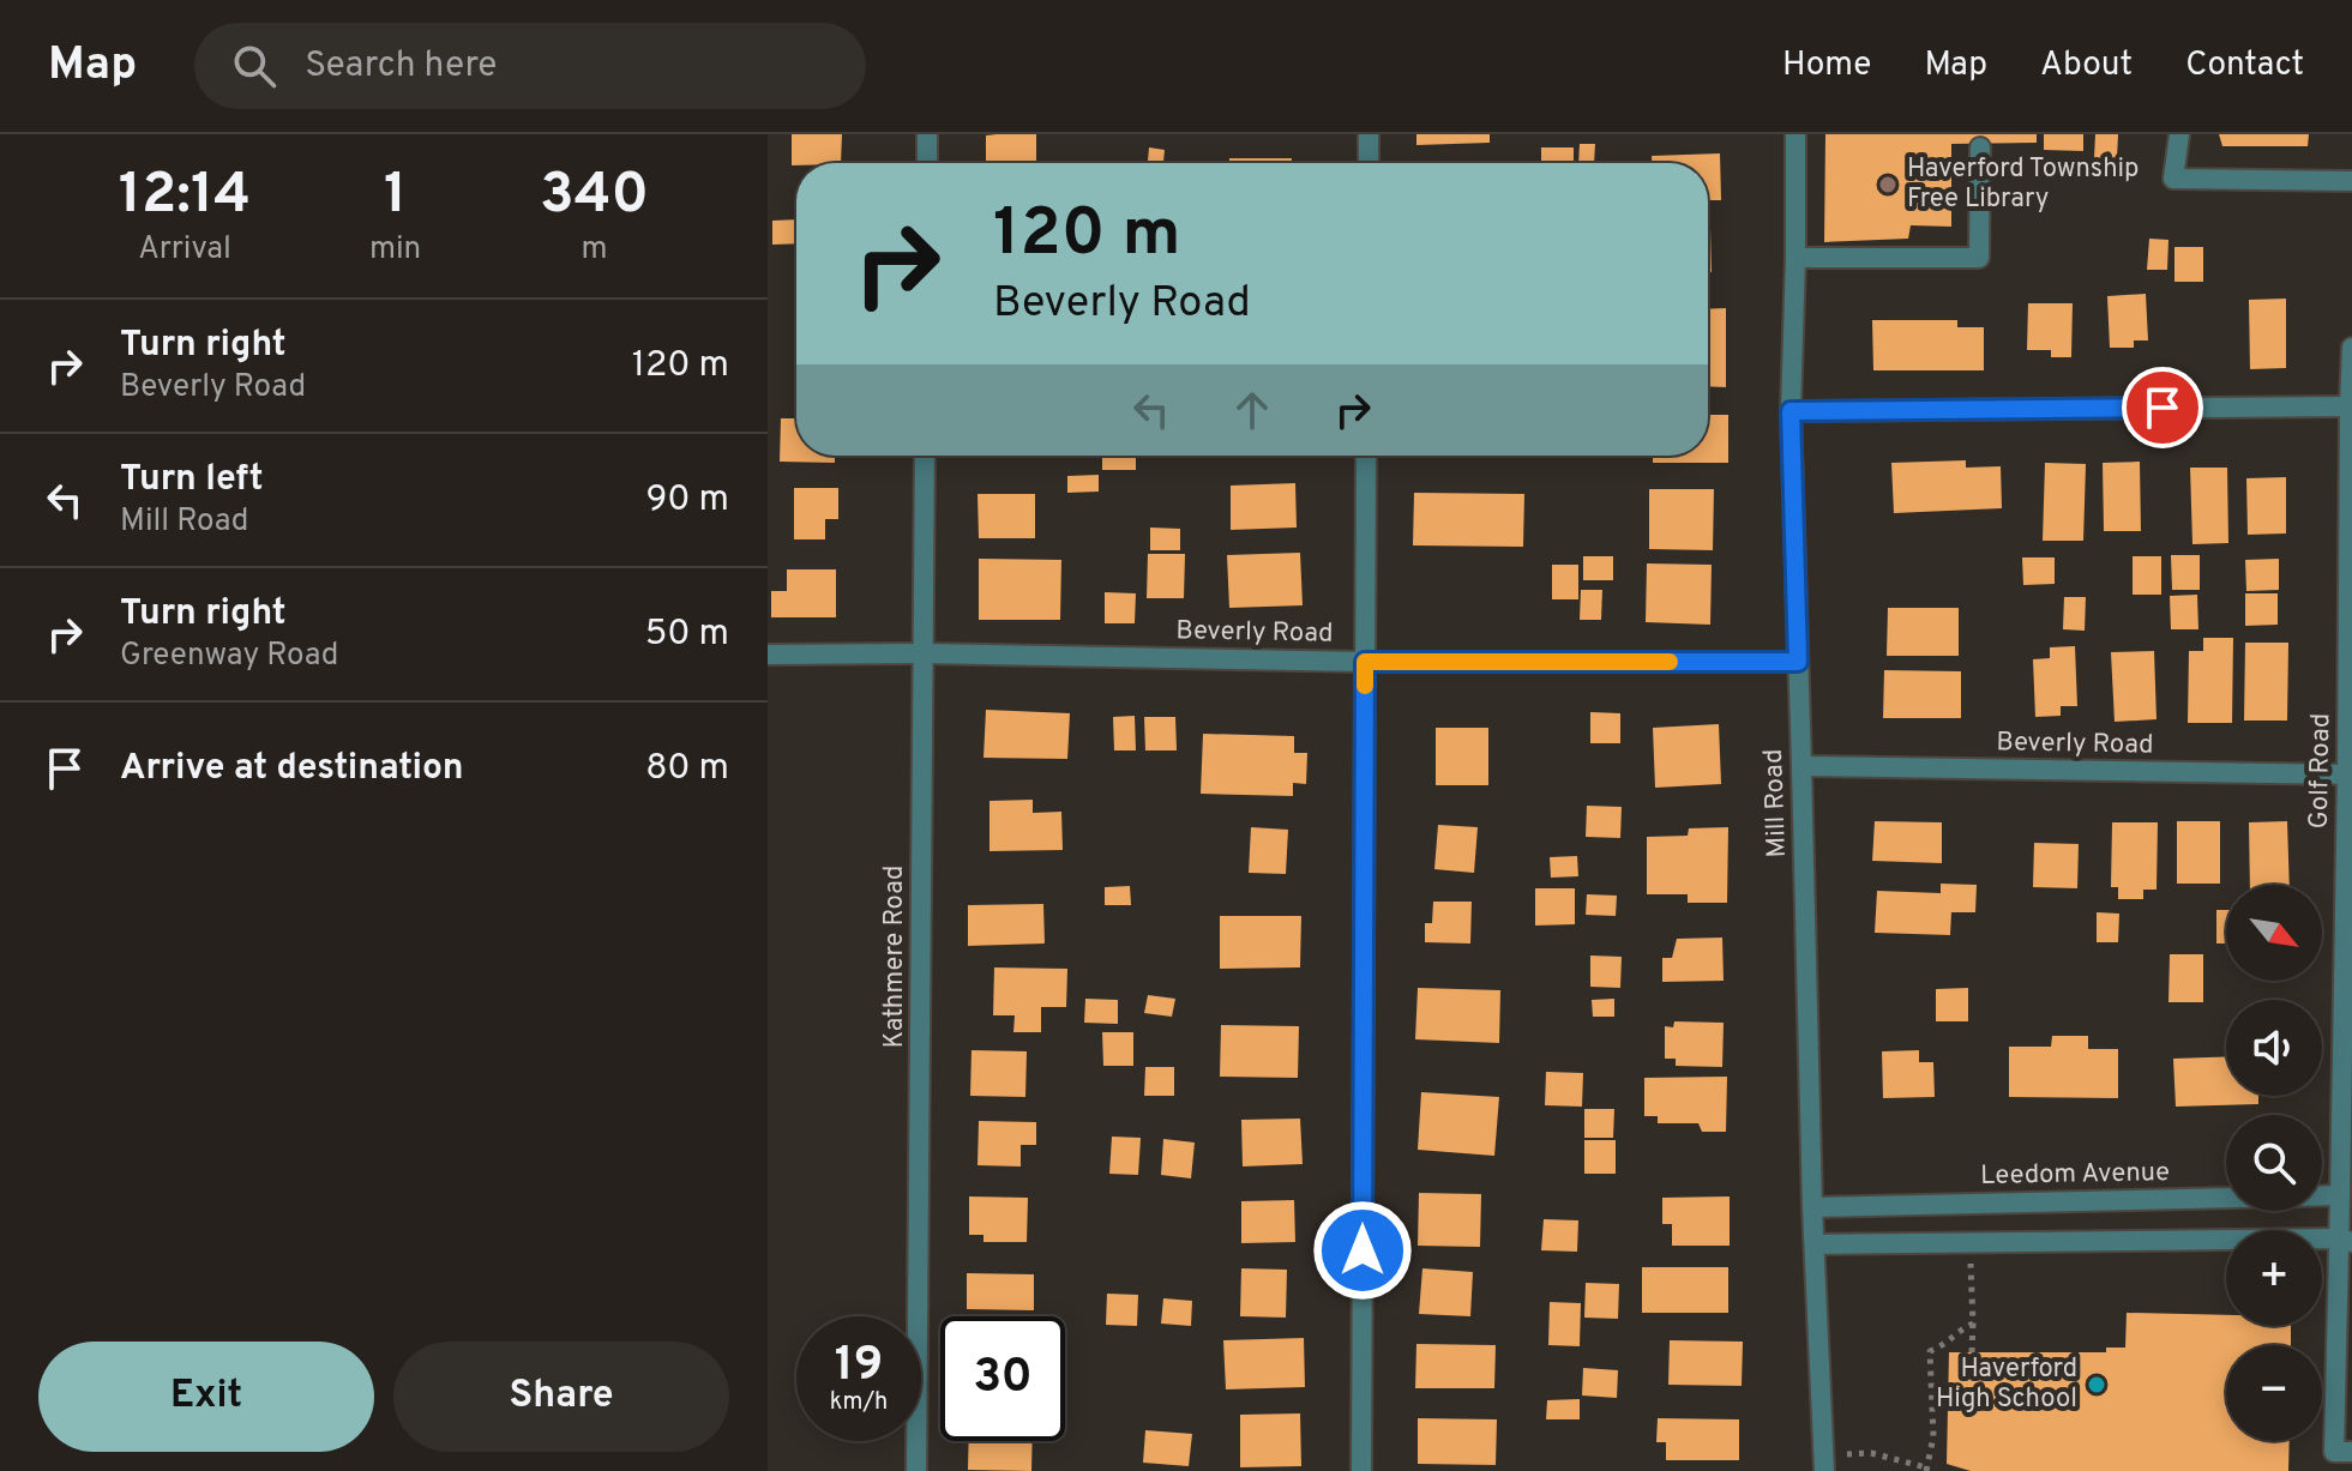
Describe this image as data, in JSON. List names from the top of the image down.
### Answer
{
  "streets": {
    "street": [
      "Beverly Road",
      "Golf Road",
      "Mill Road",
      "Kathmere Road",
      "Leedom Avenue"
    ]
  },
  "crossings": [
    ["Beverly Road", "Golf Road"],
    ["Beverly Road", "Mill Road"],
    ["Beverly Road", "Kathmere Road"],
    ["Golf Road", "Leedom Avenue"],
    ["Mill Road", "Leedom Avenue"]
  ],
  "places": ["Haverford Township Free Library", "Haverford High School"],
  "north": "bottom right",
  "page": {
    "header": "Map",
    "search": "Search here",
    "nav": [
      "Home",
      "Map",
      "About",
      "Contact"
    ],
    "eta": [
      "12:14",
      "Arrival",
      "1",
      "min",
      "340",
      "m"
    ],
    "turn": ["120 m", "Beverly Road"],
    "list": [
      {
        "name": "Turn right",
        "note": "Beverly Road",
        "value": "120 m"
      },
      {
        "name": "Turn left",
        "note": "Mill Road",
        "value": "90 m"
      },
      {
        "name": "Turn right",
        "note": "Greenway Road",
        "value": "50 m"
      },
      {
        "name": "Arrive at destination",
        "value": "80 m"
      }
    ],
    "map_buttons": ["+", "−"],
    "speed": "19 km/h",
    "limit": "30",
    "buttons": ["Exit", "Share"]
  }
}
